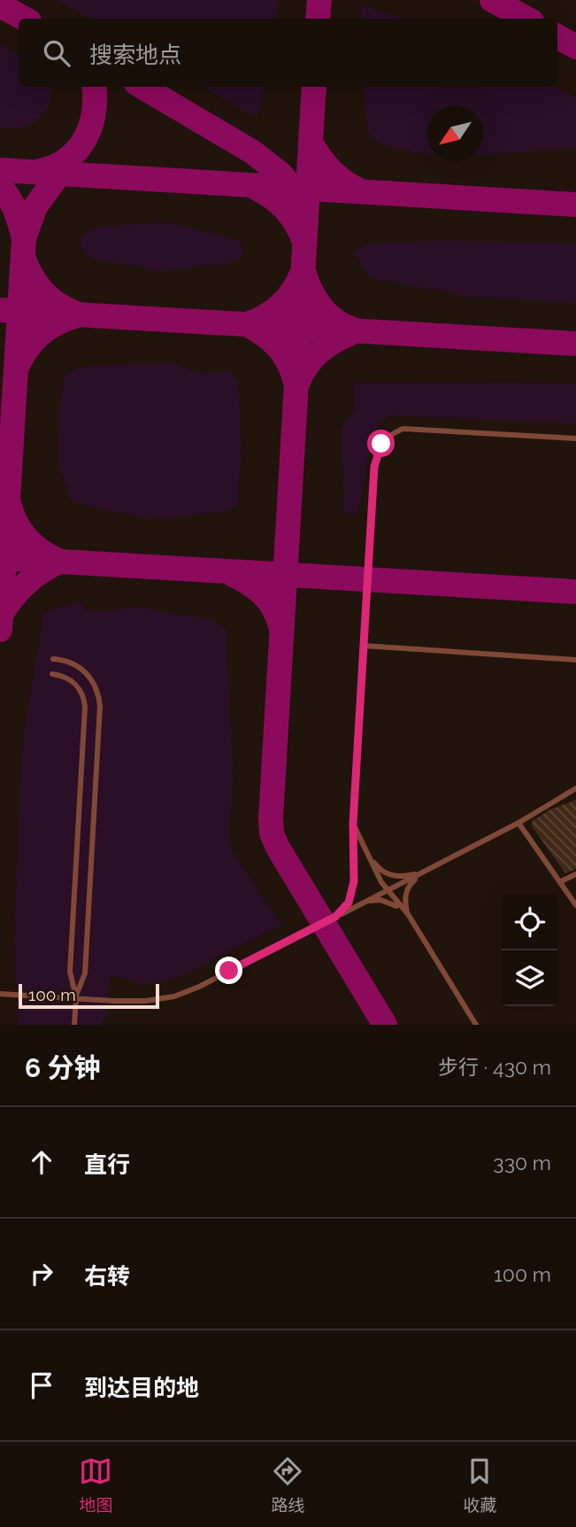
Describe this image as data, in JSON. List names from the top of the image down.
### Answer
{
  "scale_bar": "100 m",
  "north": "bottom left",
  "page": {
    "search": "搜索地点",
    "scale": "100 m",
    "heading": ["6 分钟", "步行 · 430 m"],
    "list": [
      ["直行", "330 m"],
      ["右转", "100 m"],
      "到达目的地"
    ],
    "nav": ["地图", "路线", "收藏"]
  }
}
